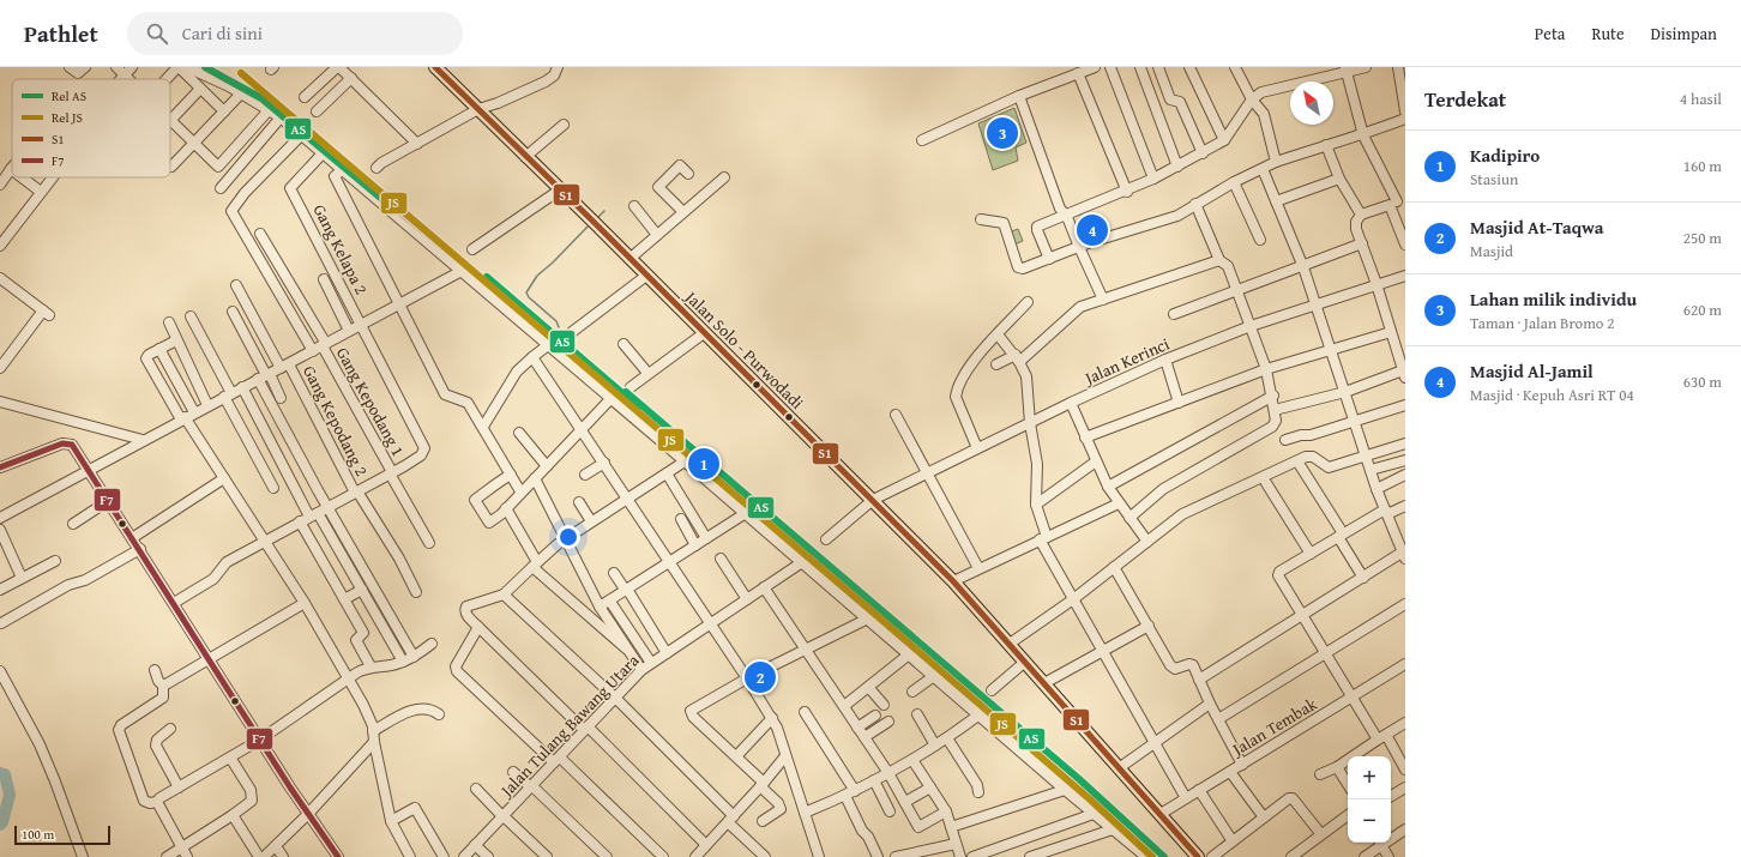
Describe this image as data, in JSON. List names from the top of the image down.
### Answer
{
  "streets": {
    "main road": ["Jalan Solo - Purwodadi"],
    "street": [
      "Gang Kelapa 2",
      "Jalan Kerinci",
      "Gang Kepodang 1",
      "Gang Kepodang 2",
      "Jalan Tulang Bawang Utara",
      "Jalan Tembak"
    ]
  },
  "crossings": [
    ["Gang Kelapa 2", "Gang Kepodang 1"],
    ["Jalan Solo - Purwodadi", "Jalan Kerinci"],
    ["Jalan Solo - Purwodadi", "Jalan Tembak"]
  ],
  "lines": [
    "rail line AS",
    "transit line S1",
    "rail line JS",
    "transit line F7"
  ],
  "legend": [
    "Rel AS",
    "Rel JS",
    "S1",
    "F7"
  ],
  "scale_bar": "100 m",
  "north": "top left",
  "page": {
    "header": "Pathlet",
    "search": "Cari di sini",
    "nav": ["Peta", "Rute", "Disimpan"],
    "heading": ["Terdekat", "4 hasil"],
    "pins": [
      "3",
      "4",
      "1",
      "2"
    ],
    "list": [
      {
        "mark": "1",
        "name": "Kadipiro",
        "note": "Stasiun",
        "value": "160 m"
      },
      {
        "mark": "2",
        "name": "Masjid At-Taqwa",
        "note": "Masjid",
        "value": "250 m"
      },
      {
        "mark": "3",
        "name": "Lahan milik individu",
        "note": "Taman · Jalan Bromo 2",
        "value": "620 m"
      },
      {
        "mark": "4",
        "name": "Masjid Al-Jamil",
        "note": "Masjid · Kepuh Asri RT 04",
        "value": "630 m"
      }
    ],
    "map_buttons": ["+", "−"],
    "scale": "100 m"
  }
}
